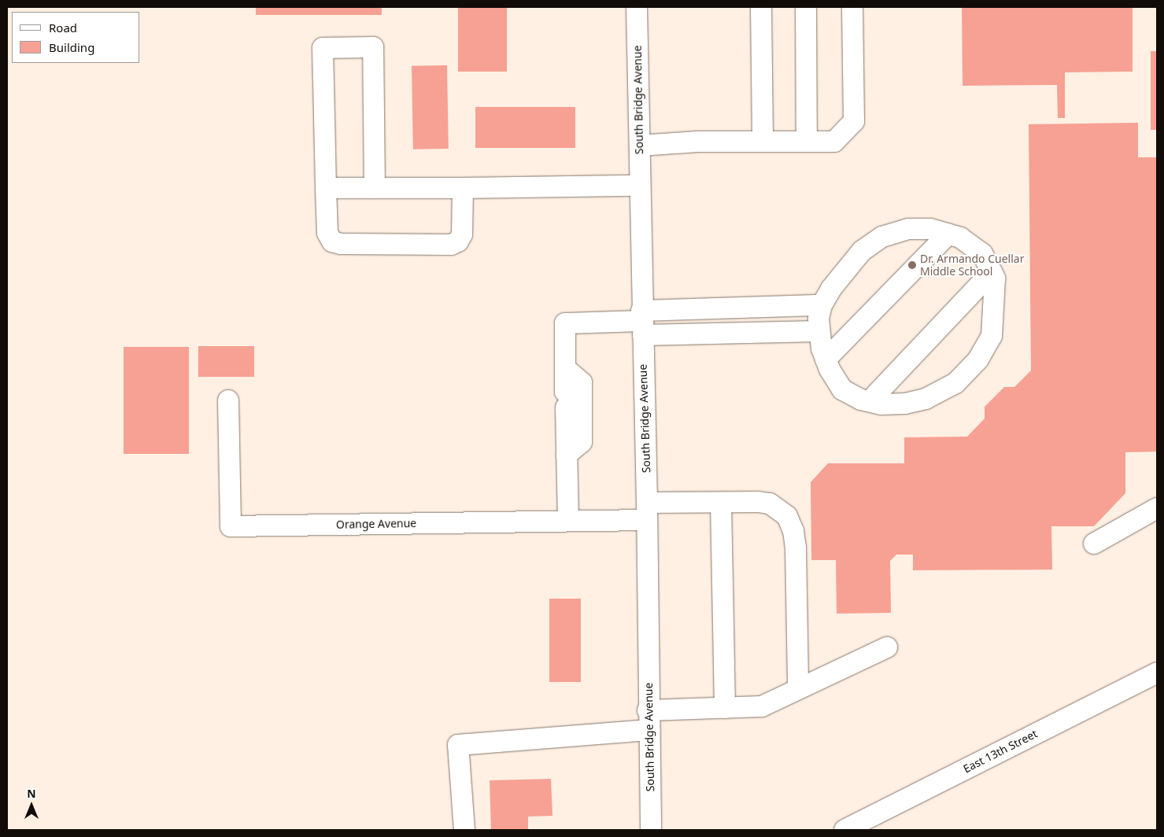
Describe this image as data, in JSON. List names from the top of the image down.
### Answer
{
  "streets": {
    "street": ["South Bridge Avenue", "Orange Avenue", "East 13th Street"]
  },
  "crossings": [
    ["South Bridge Avenue", "Orange Avenue"]
  ],
  "places": ["Dr. Armando Cuellar Middle School"],
  "legend": ["Road", "Building"],
  "north": "top"
}
